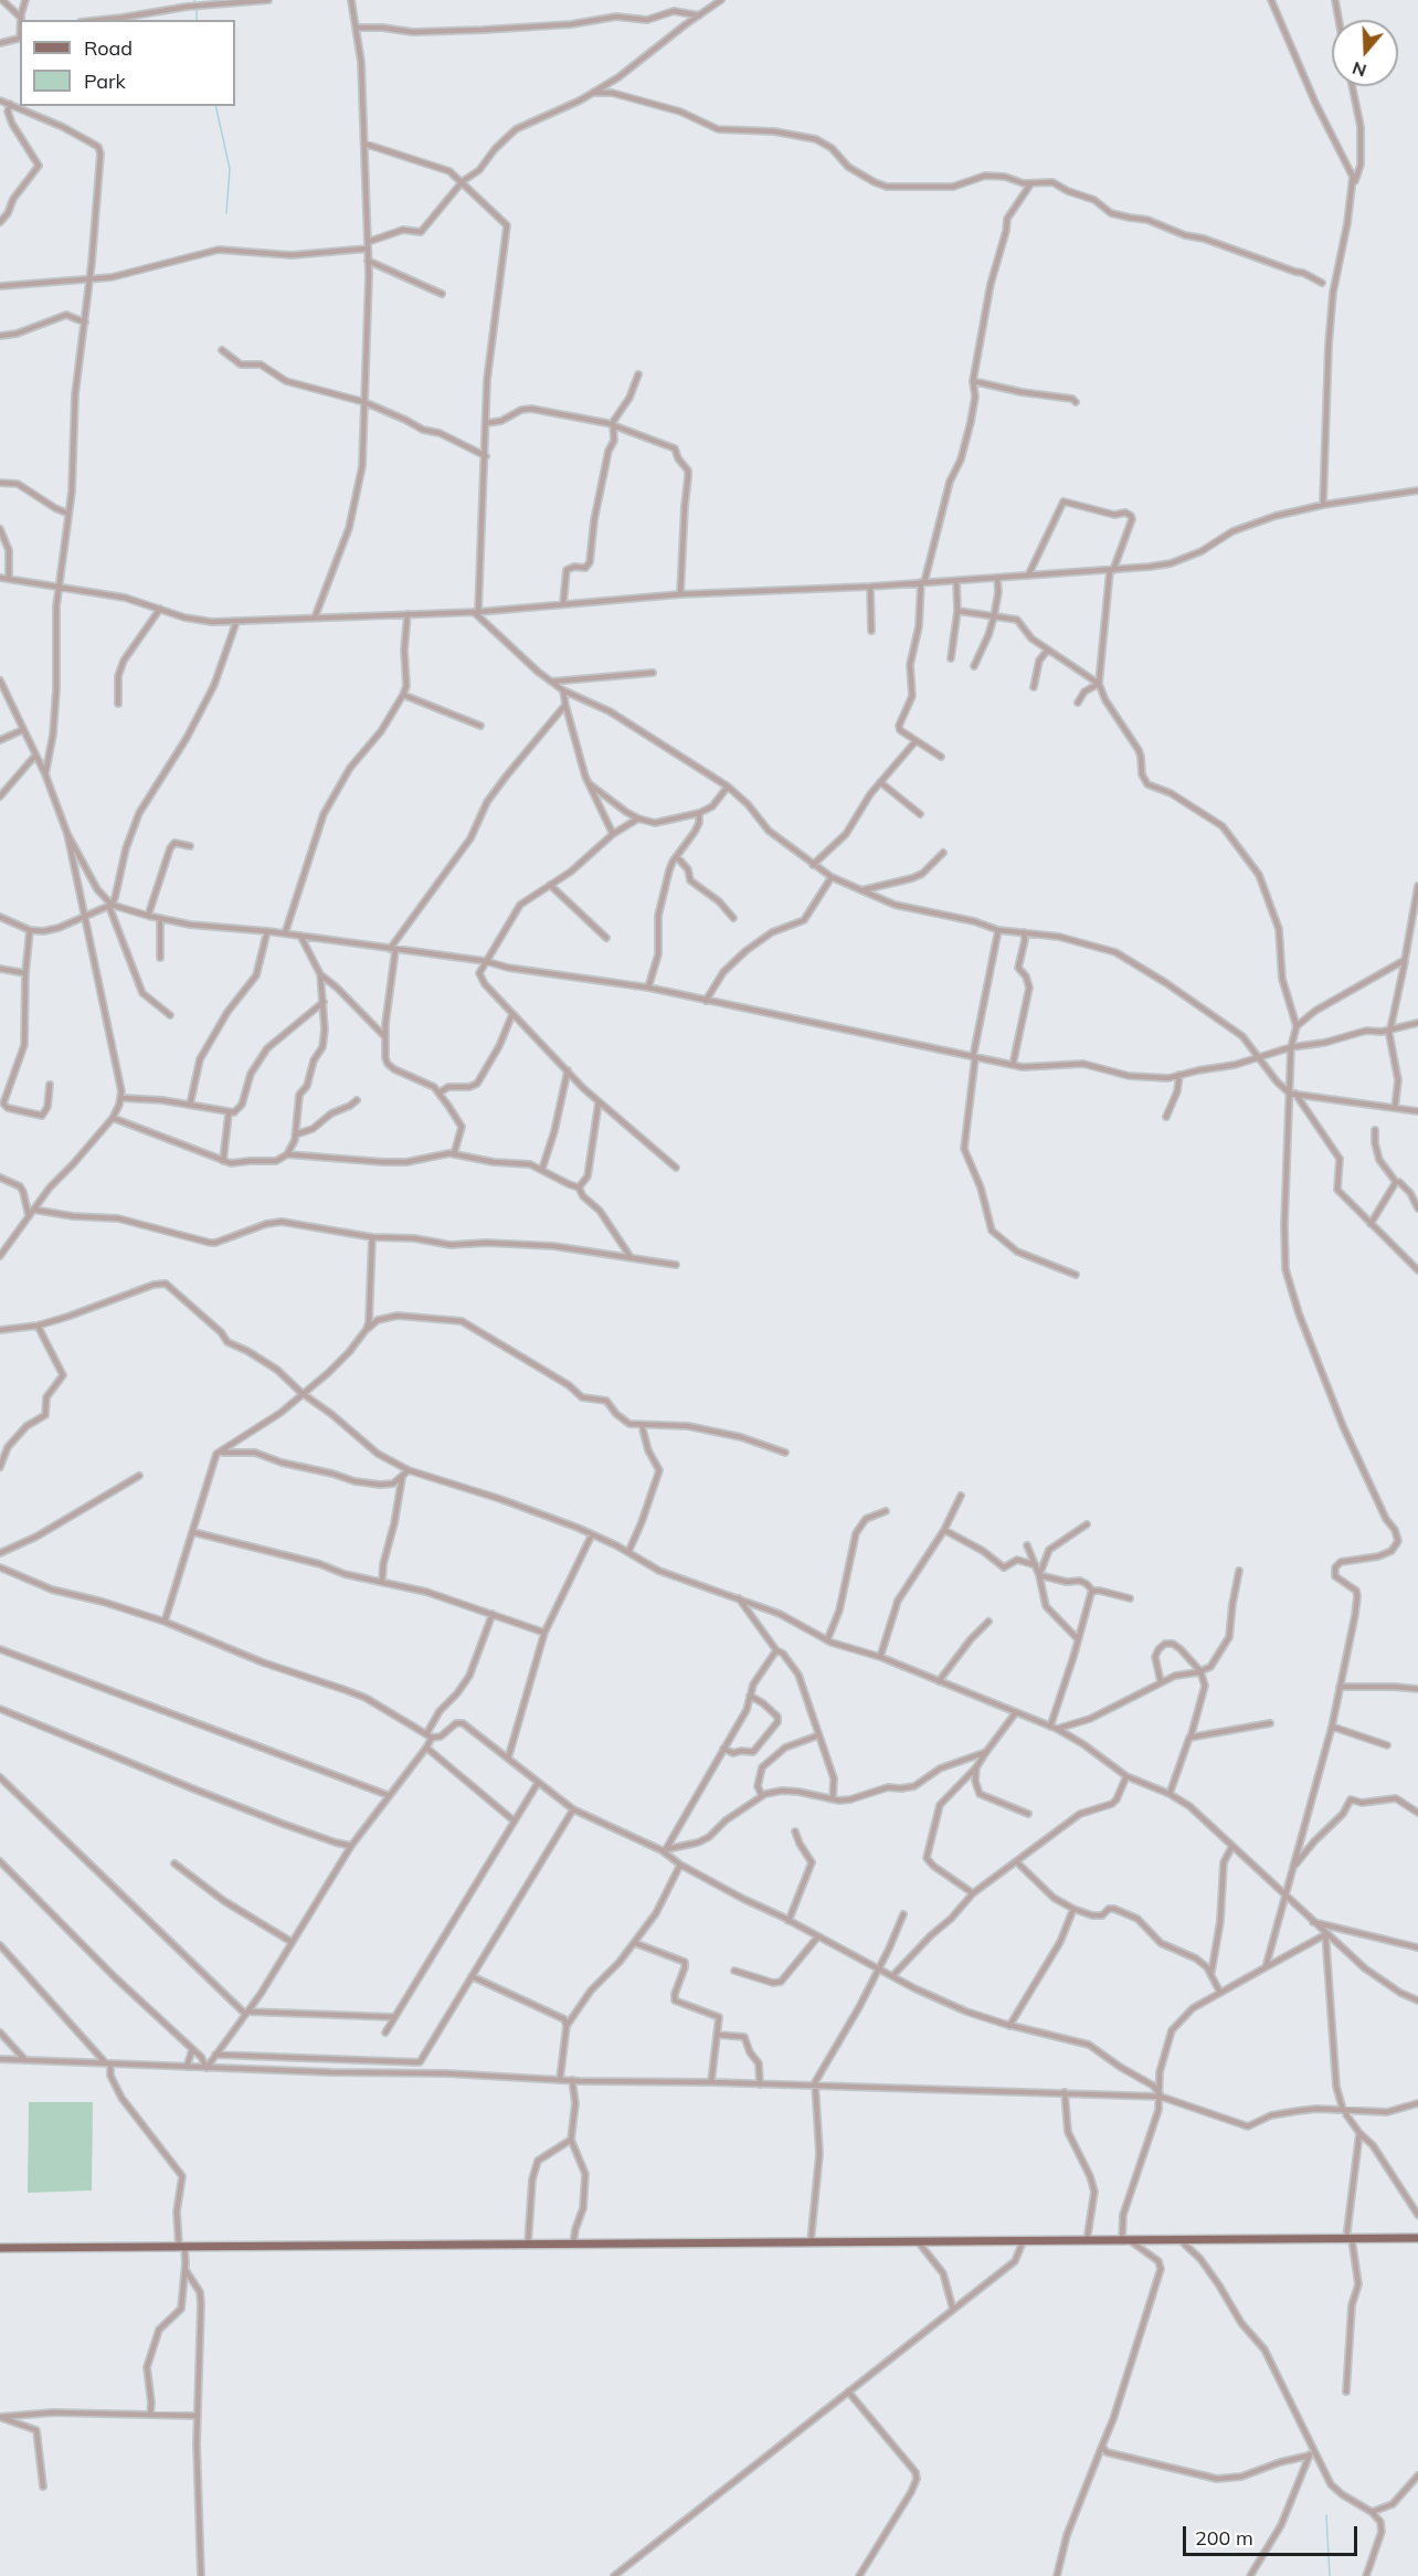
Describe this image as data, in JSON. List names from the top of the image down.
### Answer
{
  "legend": ["Road", "Park"],
  "scale_bar": "200 m",
  "north": "bottom"
}
